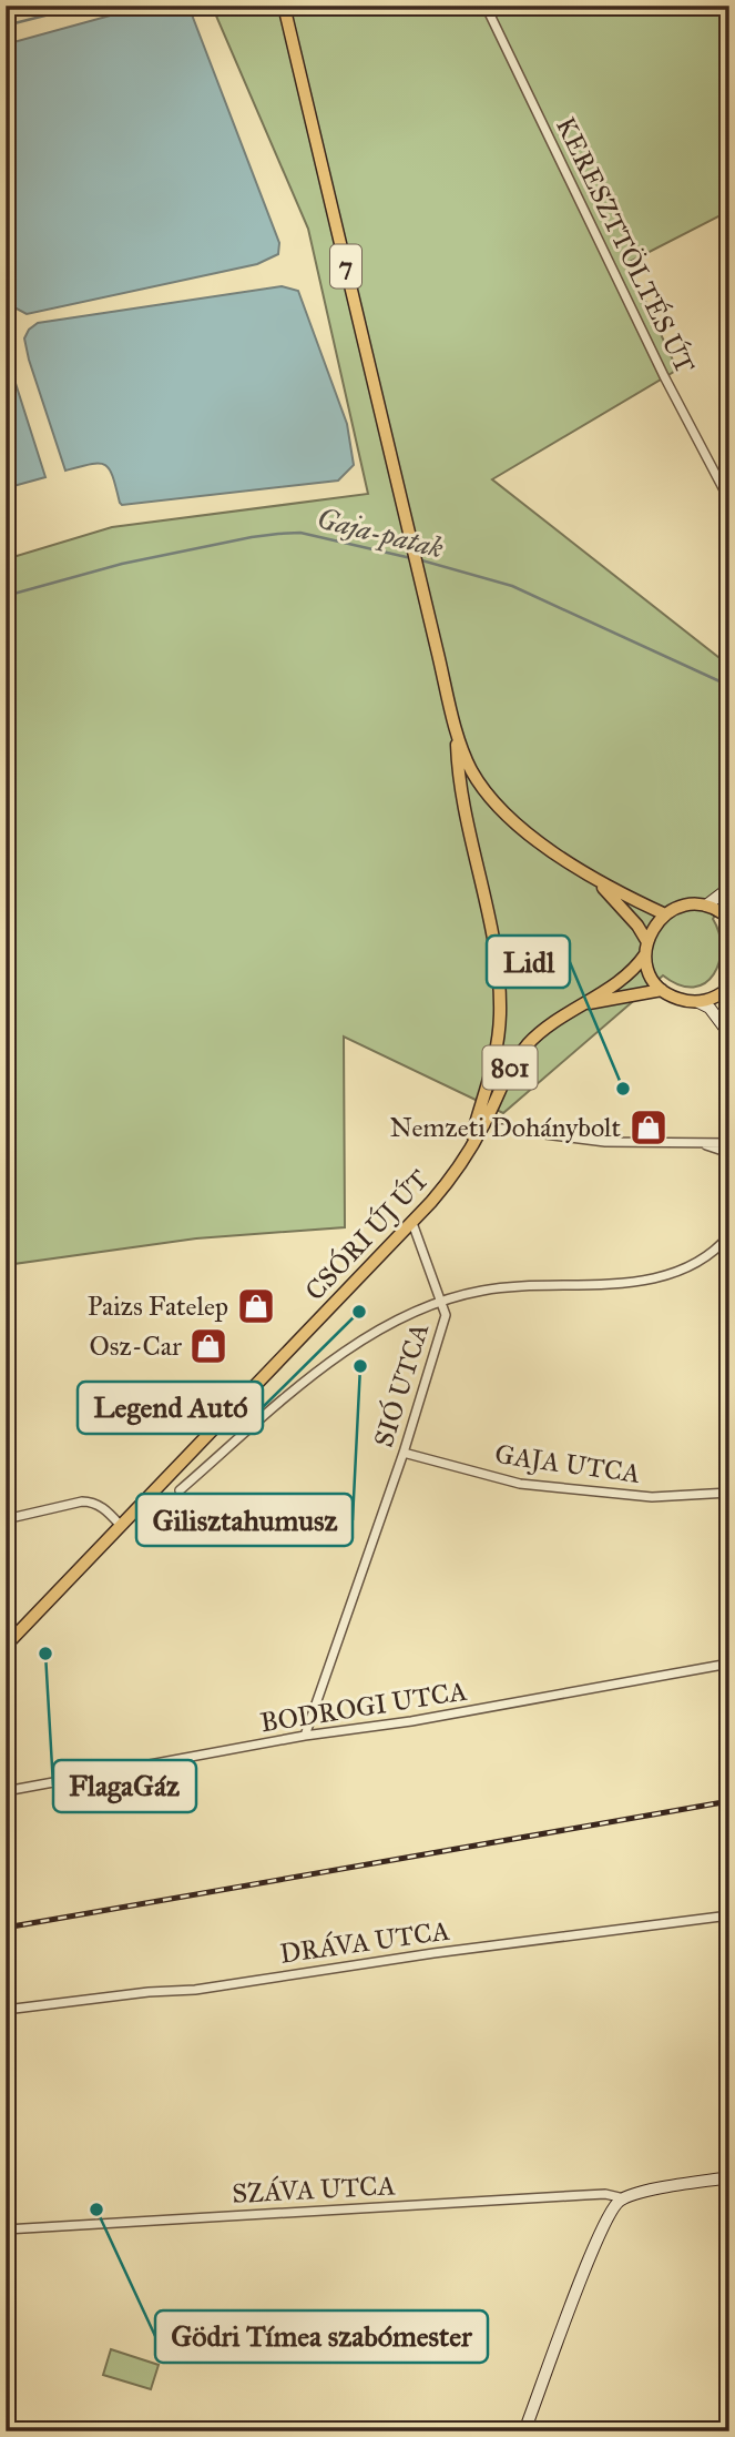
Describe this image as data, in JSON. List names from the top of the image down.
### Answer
{
  "streets": {
    "main road": ["7", "801", "CSÓRI ÚJ ÚT"],
    "street": [
      "KERESZTTÖLTÉS ÚT",
      "SIÓ UTCA",
      "GAJA UTCA",
      "BODROGI UTCA",
      "DRÁVA UTCA",
      "SZÁVA UTCA"
    ]
  },
  "crossings": [
    ["7", "801"],
    ["801", "CSÓRI ÚJ ÚT"],
    ["CSÓRI ÚJ ÚT", "SIÓ UTCA"],
    ["SIÓ UTCA", "GAJA UTCA"],
    ["SIÓ UTCA", "BODROGI UTCA"]
  ],
  "water": ["Gaja-patak"],
  "places": {
    "other": [
      "Lidl",
      "Legend Autó",
      "Gilisztahumusz",
      "FlagaGáz",
      "Gödri Tímea szabómester"
    ],
    "shop": ["Nemzeti Dohánybolt", "Paizs Fatelep", "Osz-Car"]
  }
}
